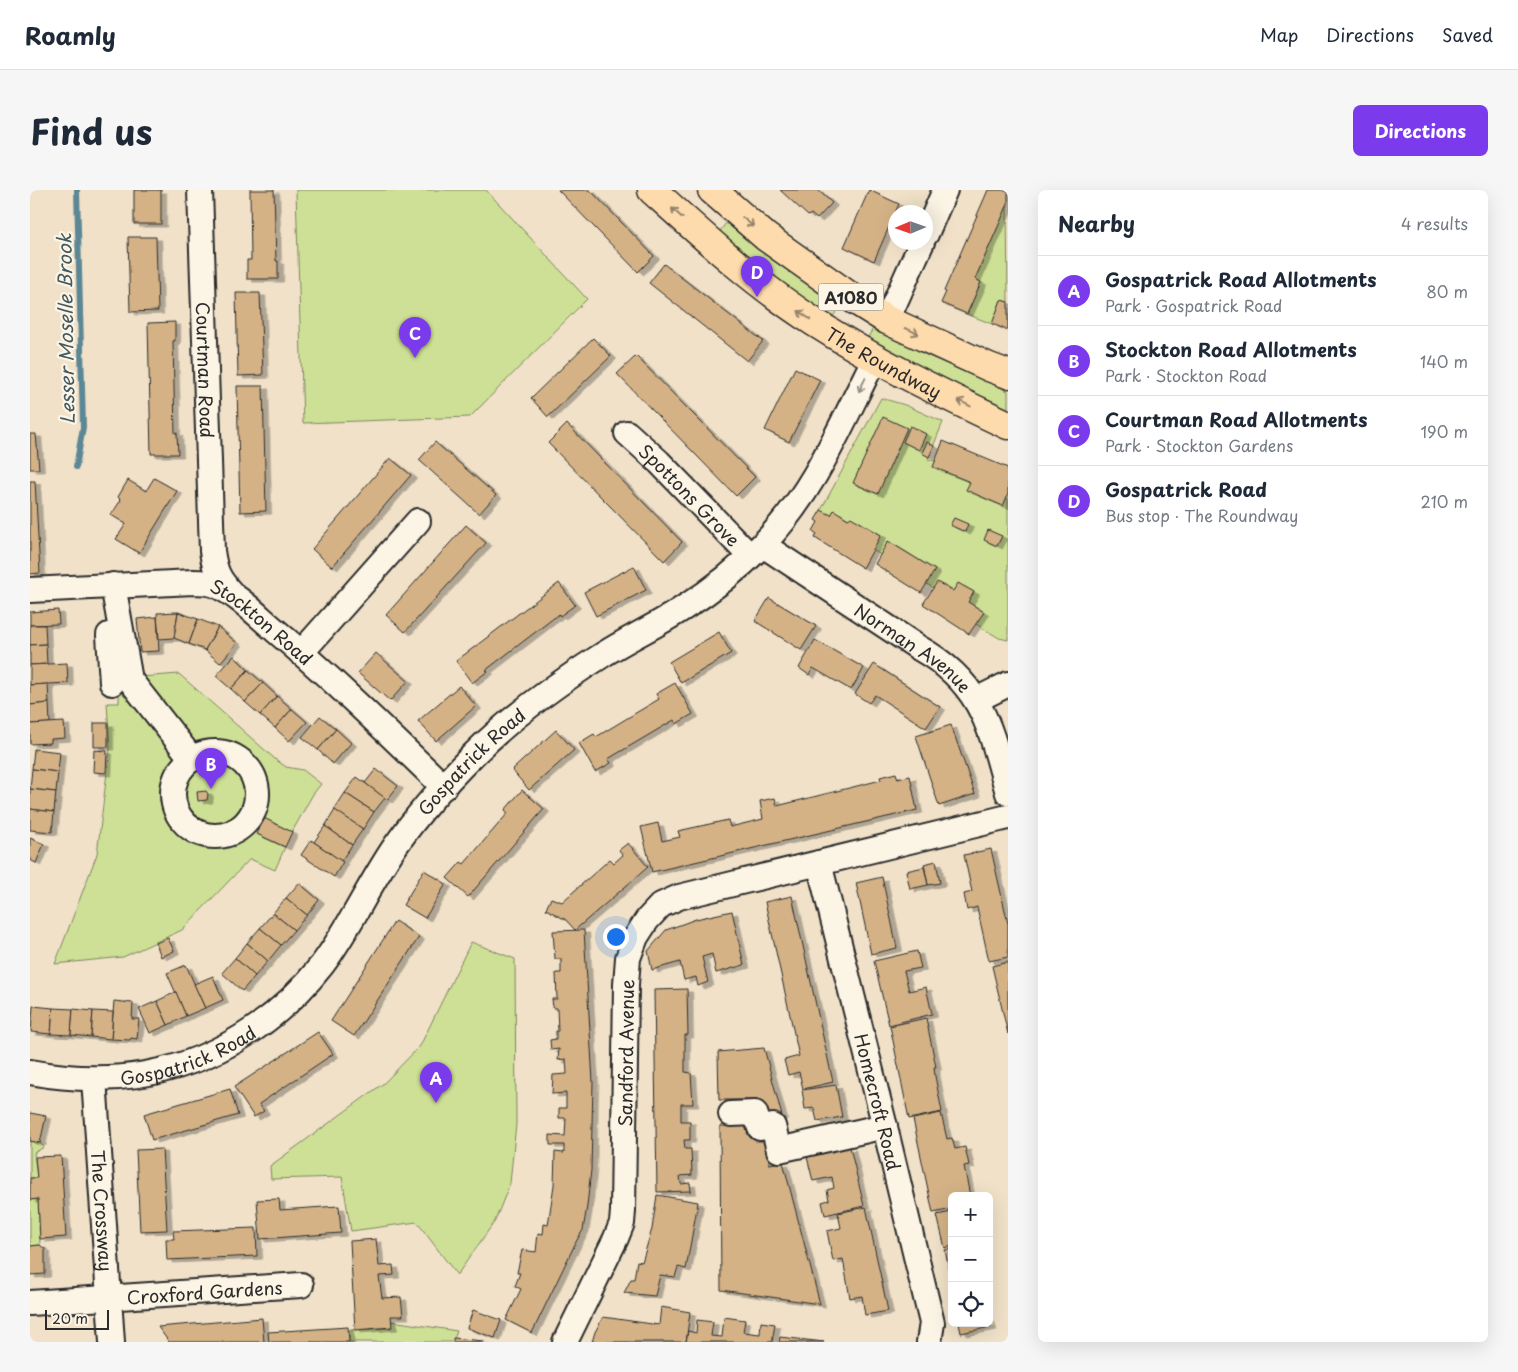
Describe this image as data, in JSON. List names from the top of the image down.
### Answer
{
  "streets": {
    "main road": ["A1080", "The Roundway"],
    "street": [
      "Courtman Road",
      "Spottons Grove",
      "Stockton Road",
      "Norman Avenue",
      "Gospatrick Road",
      "Sandford Avenue",
      "Homecroft Road",
      "The Crossway",
      "Croxford Gardens"
    ]
  },
  "crossings": [
    ["A1080", "The Roundway"],
    ["The Roundway", "Gospatrick Road"],
    ["Courtman Road", "Stockton Road"],
    ["Spottons Grove", "Norman Avenue"],
    ["Spottons Grove", "Gospatrick Road"],
    ["Stockton Road", "Gospatrick Road"],
    ["Norman Avenue", "Gospatrick Road"],
    ["Gospatrick Road", "The Crossway"],
    ["Sandford Avenue", "Homecroft Road"],
    ["The Crossway", "Croxford Gardens"]
  ],
  "water": ["Lesser Moselle Brook"],
  "scale_bar": "20 m",
  "north": "left",
  "page": {
    "header": "Roamly",
    "nav": ["Map", "Directions", "Saved"],
    "title": "Find us",
    "buttons": "Directions",
    "heading": ["Nearby", "4 results"],
    "list": [
      {
        "mark": "A",
        "name": "Gospatrick Road Allotments",
        "note": "Park · Gospatrick Road",
        "value": "80 m"
      },
      {
        "mark": "B",
        "name": "Stockton Road Allotments",
        "note": "Park · Stockton Road",
        "value": "140 m"
      },
      {
        "mark": "C",
        "name": "Courtman Road Allotments",
        "note": "Park · Stockton Gardens",
        "value": "190 m"
      },
      {
        "mark": "D",
        "name": "Gospatrick Road",
        "note": "Bus stop · The Roundway",
        "value": "210 m"
      }
    ],
    "pins": [
      "D",
      "C",
      "B",
      "A"
    ],
    "map_buttons": ["+", "−"],
    "scale": "20 m"
  }
}
